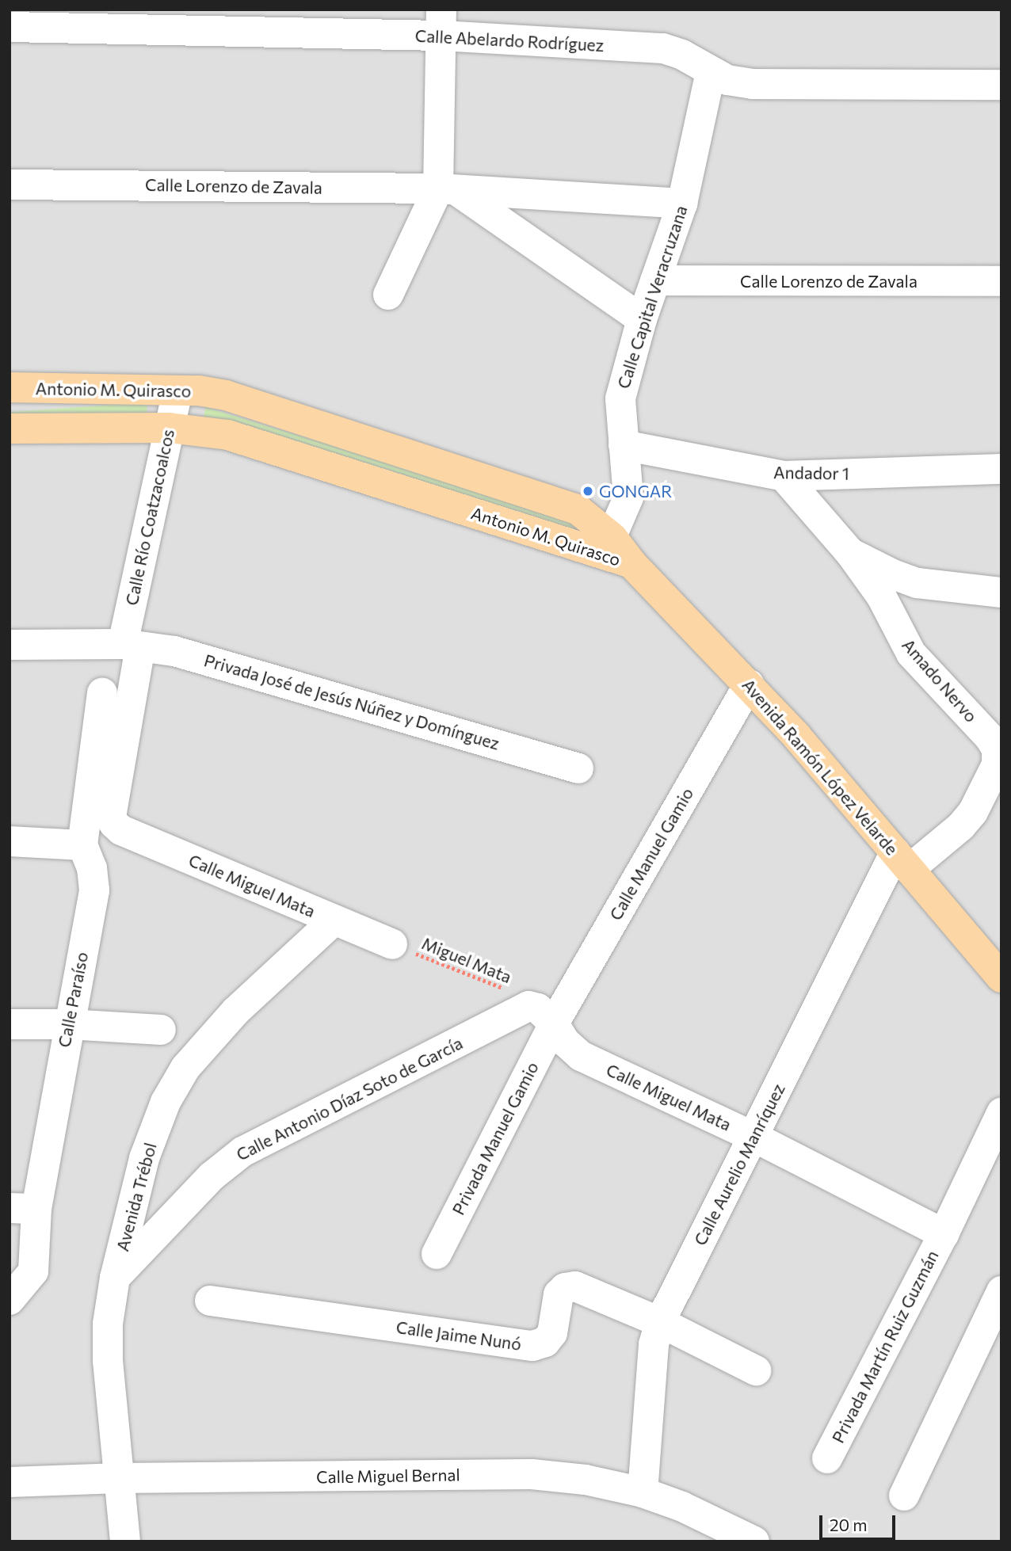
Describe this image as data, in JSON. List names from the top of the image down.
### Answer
{
  "streets": {
    "main road": ["Antonio M. Quirasco", "Avenida Ramón López Velarde"],
    "street": [
      "Calle Abelardo Rodríguez",
      "Calle Lorenzo de Zavala",
      "Calle Capital Veracruzana",
      "Andador 1",
      "Calle Río Coatzacoalcos",
      "Amado Nervo",
      "Privada José de Jesús Núñez y Domínguez",
      "Calle Manuel Gamio",
      "Calle Miguel Mata",
      "Calle Paraíso",
      "Calle Antonio Díaz Soto de García",
      "Privada Manuel Gamio",
      "Calle Aurelio Manríquez",
      "Avenida Trébol",
      "Calle Jaime Nunó",
      "Privada Martín Ruiz Guzmán",
      "Calle Miguel Bernal"
    ],
    "path": ["Miguel Mata"]
  },
  "crossings": [
    ["Calle Abelardo Rodríguez", "Calle Capital Veracruzana"],
    ["Calle Lorenzo de Zavala", "Calle Capital Veracruzana"],
    ["Calle Capital Veracruzana", "Antonio M. Quirasco"],
    ["Calle Capital Veracruzana", "Andador 1"],
    ["Calle Capital Veracruzana", "Avenida Ramón López Velarde"],
    ["Antonio M. Quirasco", "Calle Río Coatzacoalcos"],
    ["Antonio M. Quirasco", "Avenida Ramón López Velarde"],
    ["Andador 1", "Amado Nervo"],
    ["Calle Río Coatzacoalcos", "Privada José de Jesús Núñez y Domínguez"],
    ["Calle Río Coatzacoalcos", "Calle Miguel Mata"],
    ["Amado Nervo", "Avenida Ramón López Velarde"],
    ["Amado Nervo", "Calle Aurelio Manríquez"],
    ["Avenida Ramón López Velarde", "Calle Manuel Gamio"],
    ["Avenida Ramón López Velarde", "Calle Aurelio Manríquez"],
    ["Calle Manuel Gamio", "Calle Miguel Mata"],
    ["Calle Manuel Gamio", "Privada Manuel Gamio"],
    ["Calle Miguel Mata", "Miguel Mata"],
    ["Calle Miguel Mata", "Privada Manuel Gamio"],
    ["Calle Miguel Mata", "Calle Aurelio Manríquez"],
    ["Calle Miguel Mata", "Avenida Trébol"],
    ["Calle Miguel Mata", "Privada Martín Ruiz Guzmán"],
    ["Miguel Mata", "Calle Antonio Díaz Soto de García"],
    ["Calle Antonio Díaz Soto de García", "Avenida Trébol"],
    ["Calle Aurelio Manríquez", "Calle Jaime Nunó"],
    ["Calle Aurelio Manríquez", "Calle Miguel Bernal"],
    ["Avenida Trébol", "Calle Miguel Bernal"]
  ],
  "places": ["GONGAR"],
  "scale_bar": "20 m"
}
